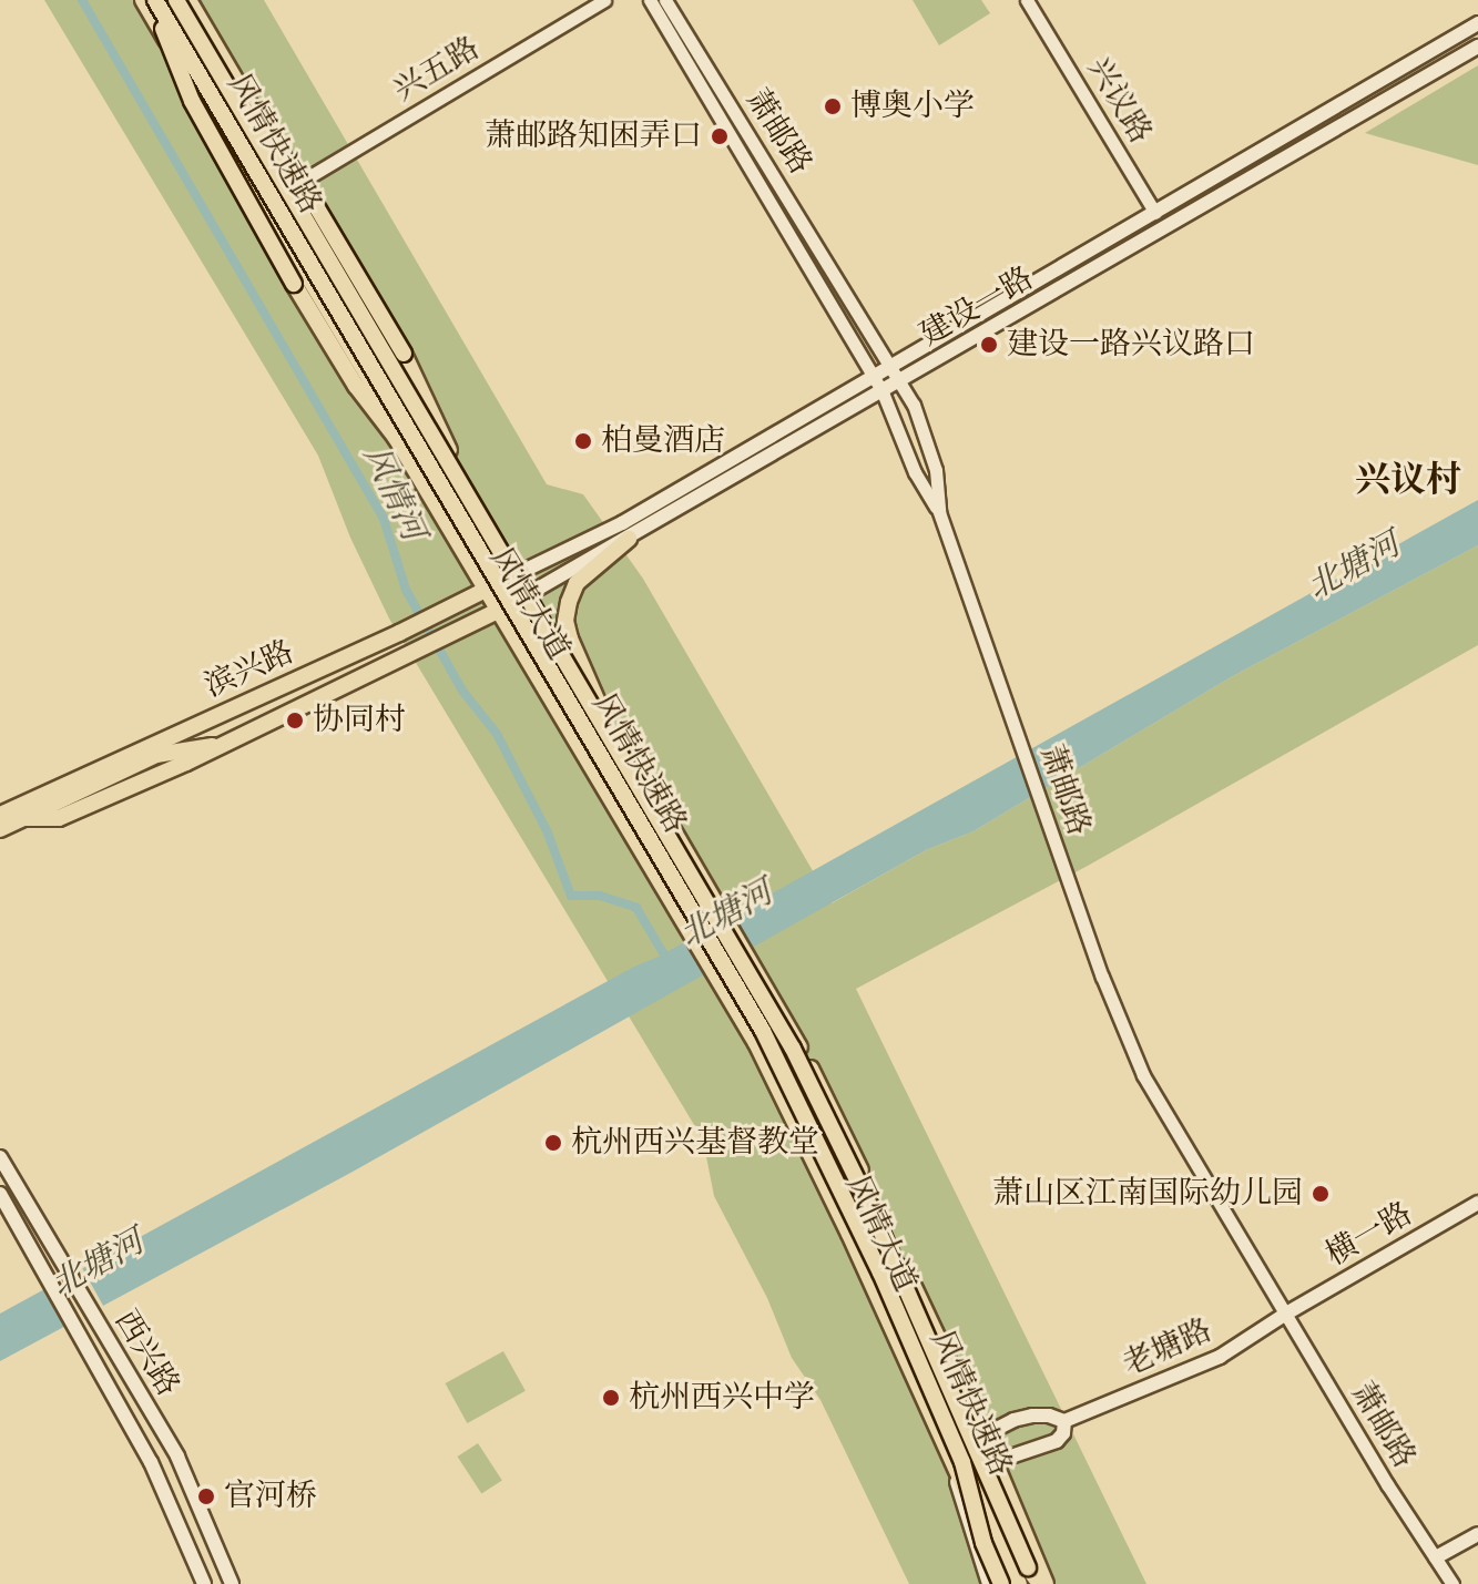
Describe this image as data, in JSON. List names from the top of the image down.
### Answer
{
  "streets": {
    "main road": [
      "兴议路",
      "风情快速路",
      "建设一路",
      "风情大道",
      "滨兴路",
      "横一路",
      "老塘路",
      "西兴路"
    ],
    "street": ["兴五路", "萧邮路"]
  },
  "crossings": [
    ["兴五路", "风情大道"],
    ["兴议路", "建设一路"],
    ["萧邮路", "建设一路"],
    ["萧邮路", "横一路"],
    ["萧邮路", "老塘路"],
    ["风情快速路", "风情大道"],
    ["建设一路", "风情大道"],
    ["建设一路", "滨兴路"],
    ["风情大道", "滨兴路"],
    ["风情大道", "老塘路"],
    ["横一路", "老塘路"]
  ],
  "districts": ["兴议村"],
  "water": ["风情河", "北塘河"],
  "places": [
    "博奥小学",
    "萧邮路知困弄口",
    "建设一路兴议路口",
    "柏曼酒店",
    "协同村",
    "杭州西兴基督教堂",
    "萧山区江南国际幼儿园",
    "杭州西兴中学",
    "官河桥"
  ]
}
